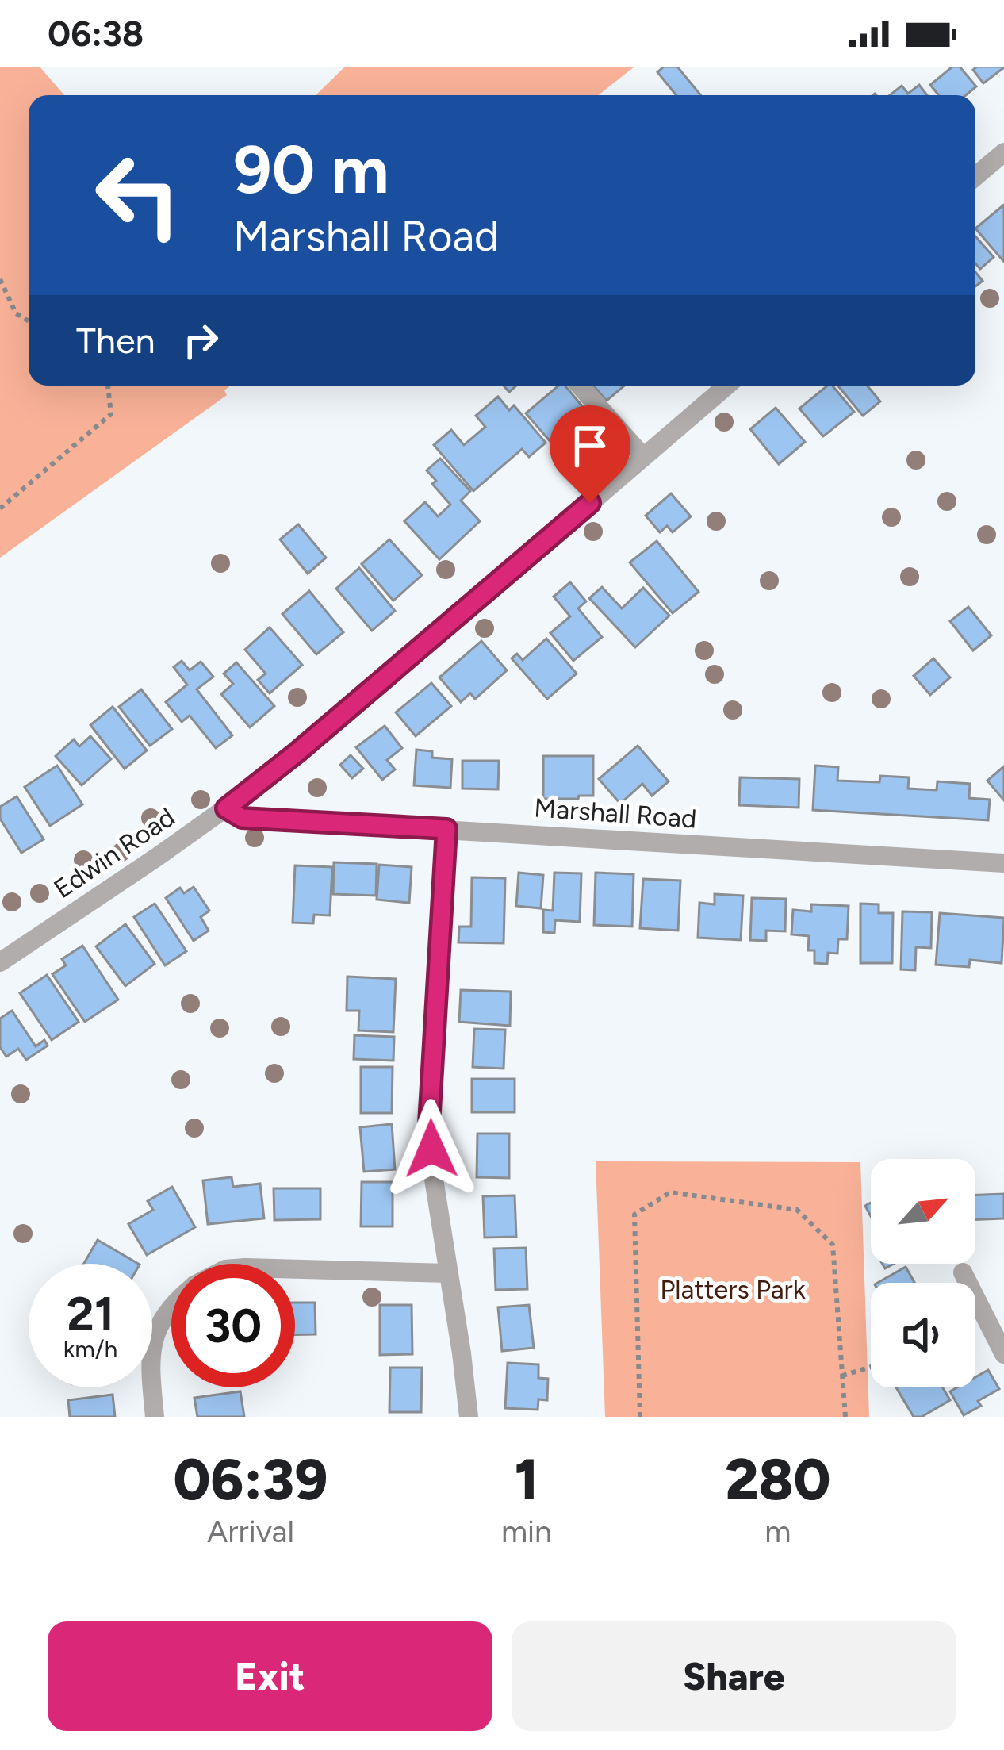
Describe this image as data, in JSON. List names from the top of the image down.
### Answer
{
  "streets": {
    "street": ["Marshall Road", "Edwin Road"]
  },
  "crossings": [
    ["Marshall Road", "Edwin Road"]
  ],
  "parks": ["Platters Park"],
  "north": "top right",
  "page": {
    "status": "06:38",
    "turn": ["90 m", "Marshall Road"],
    "then": "Then",
    "speed": "21 km/h",
    "limit": "30",
    "eta": [
      "06:39",
      "Arrival",
      "1",
      "min",
      "280",
      "m"
    ],
    "buttons": ["Exit", "Share"]
  }
}
